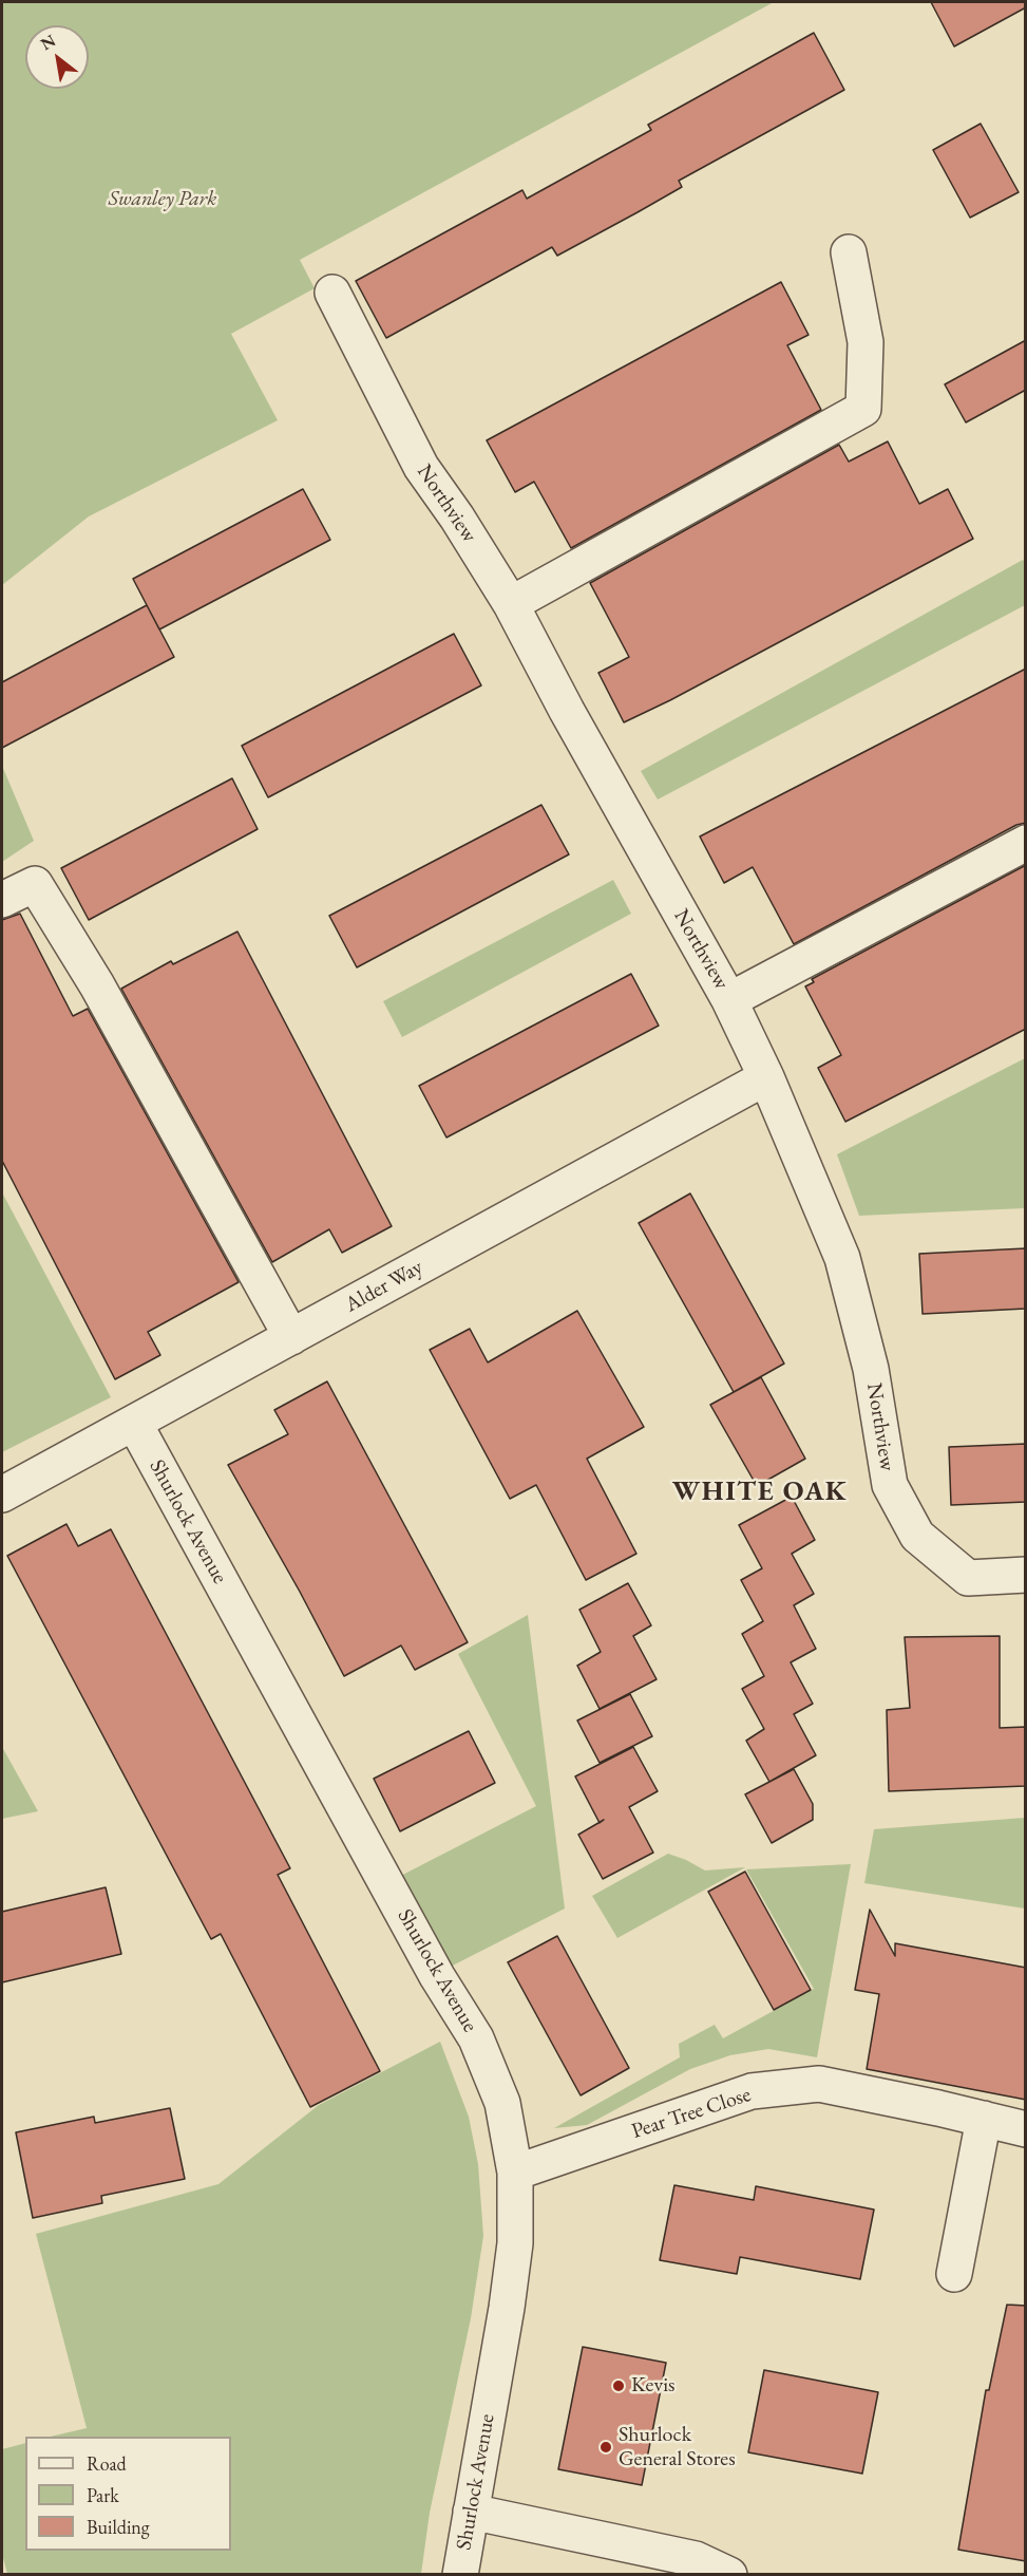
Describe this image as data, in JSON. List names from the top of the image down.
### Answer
{
  "streets": {
    "street": [
      "Northview",
      "Alder Way",
      "Shurlock Avenue",
      "Pear Tree Close"
    ]
  },
  "crossings": [
    ["Northview", "Alder Way"],
    ["Alder Way", "Shurlock Avenue"],
    ["Shurlock Avenue", "Pear Tree Close"]
  ],
  "districts": ["WHITE OAK"],
  "parks": ["Swanley Park"],
  "places": ["Kevis", "Shurlock General Stores"],
  "legend": ["Road", "Park", "Building"],
  "north": "top left"
}
